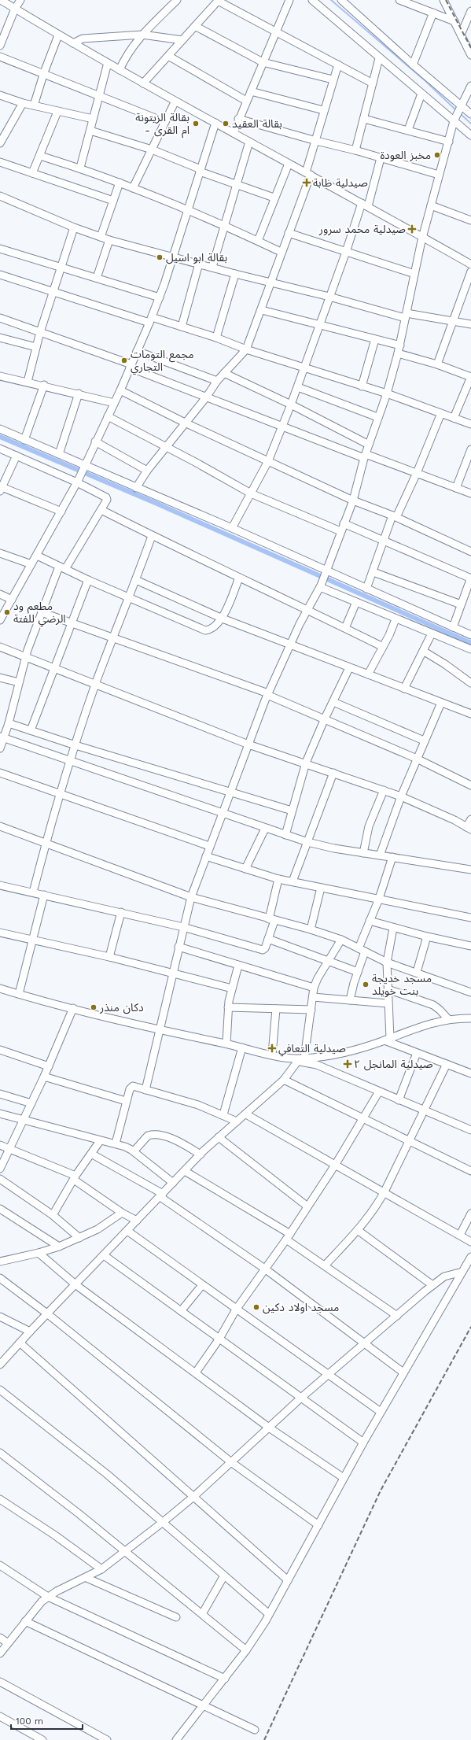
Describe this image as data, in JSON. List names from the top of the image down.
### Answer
{
  "places": {
    "other": [
      "بقالة الزيتونة - ام القرى",
      "بقالة العقيد",
      "مخبز العودة",
      "بقالة ابو اسيل",
      "مجمع التومات التجاري",
      "مطعم ود الرضي للفتة",
      "مسجد خديجة بنت خويلد",
      "دكان منذر",
      "مسجد اولاد دكين"
    ],
    "health": [
      "صيدلية طابة",
      "صيدلية محمد سرور",
      "صيدلية التعافي",
      "صيدلية المانجل ٢"
    ]
  },
  "scale_bar": "100 m"
}
